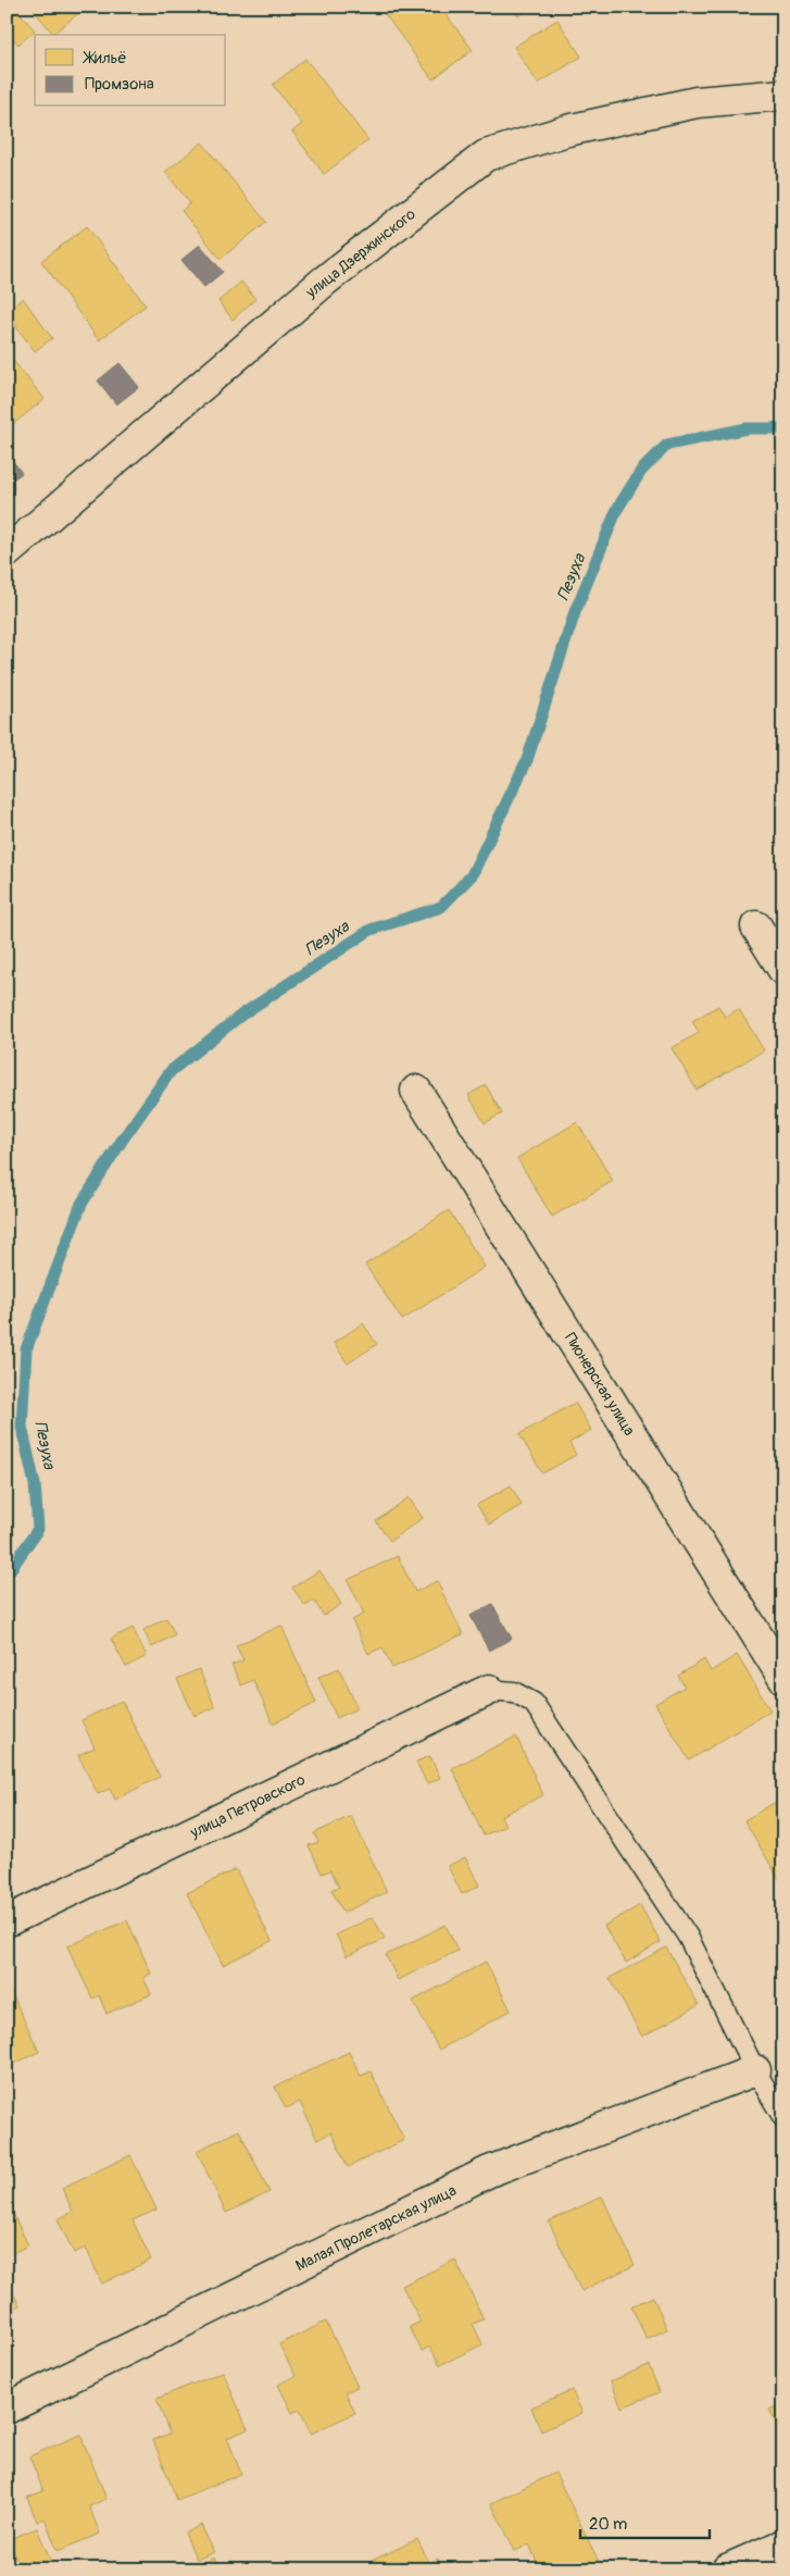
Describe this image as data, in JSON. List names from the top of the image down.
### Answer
{
  "streets": {
    "street": [
      "улица Дзержинского",
      "Пионерская улица",
      "улица Петровского",
      "Малая Пролетарская улица"
    ]
  },
  "water": ["Пезуха"],
  "legend": ["Жильё", "Промзона"],
  "scale_bar": "20 m"
}
